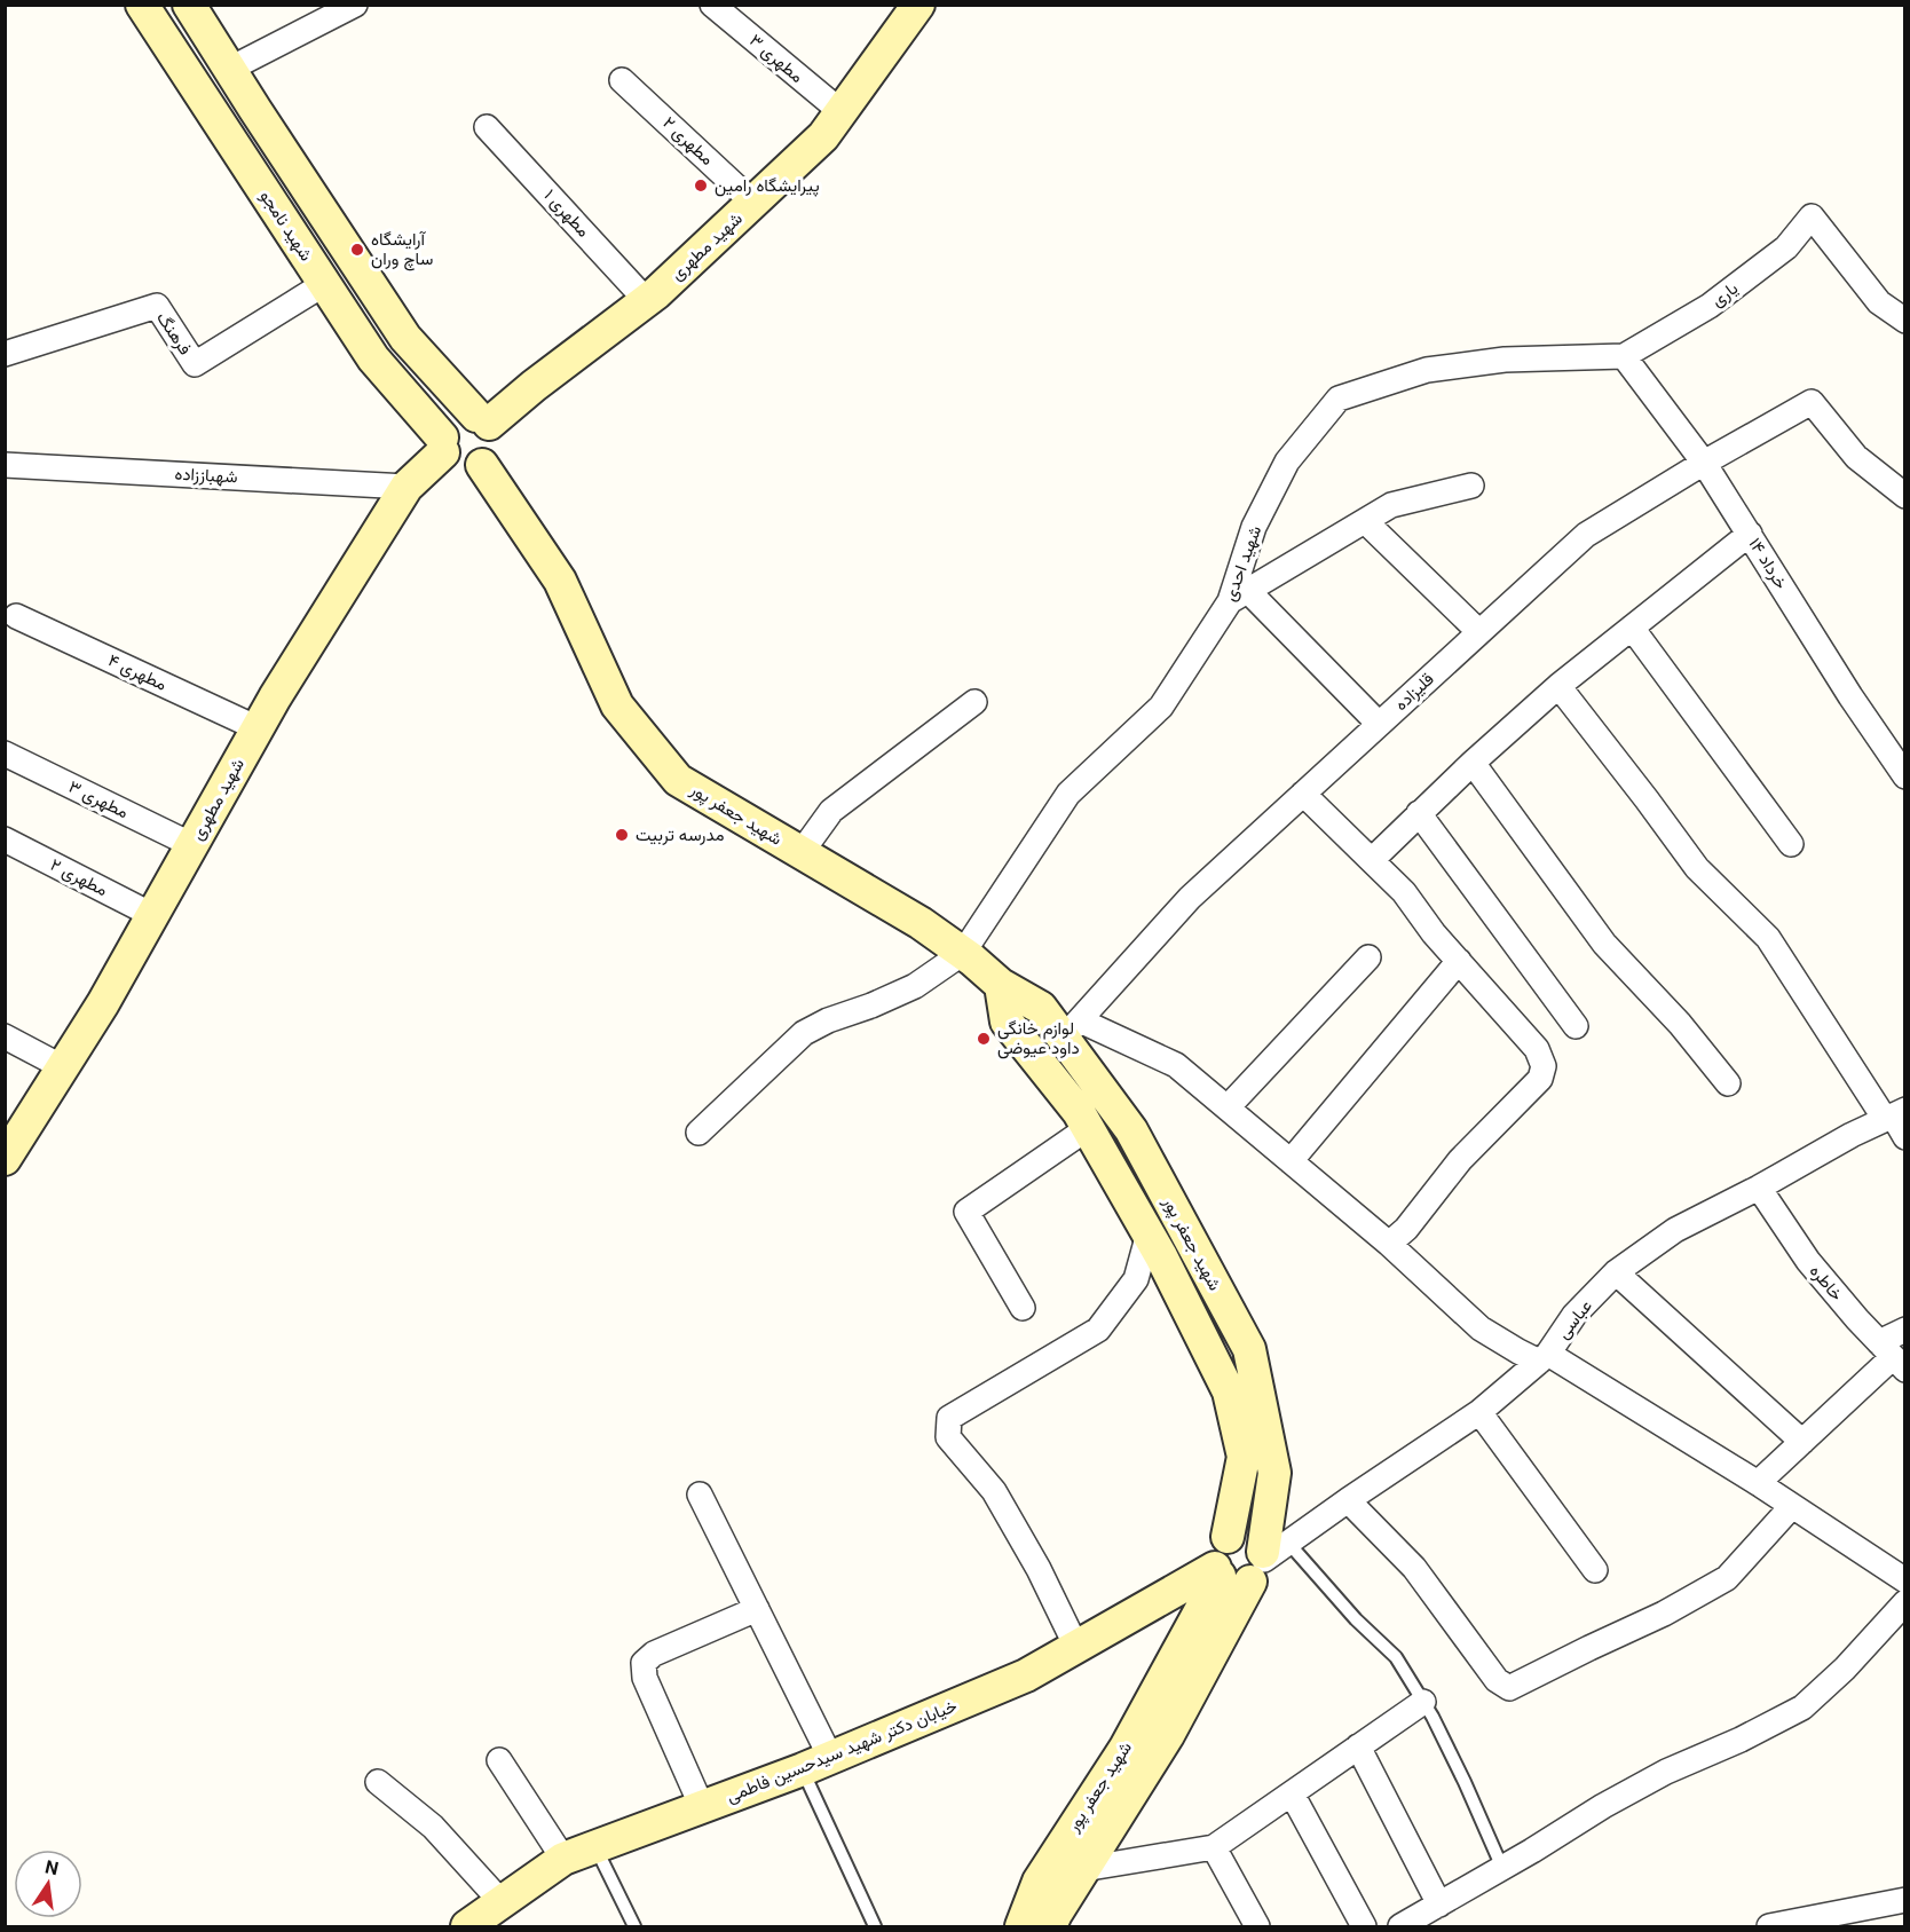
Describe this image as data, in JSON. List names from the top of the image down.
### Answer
{
  "streets": {
    "street": [
      "مطهری ۳",
      "مطهری ۲",
      "مطهری ۱",
      "شهید نامجو",
      "شهید مطهری",
      "یاری",
      "فرهنگ",
      "شهباززاده",
      "شهید احدی",
      "۱۴ خرداد",
      "مطهری ۴",
      "قلیزاده",
      "شهید جعفر پور",
      "خاطره",
      "عباسی",
      "خیابان دکتر شهید سیدحسین فاطمی"
    ]
  },
  "crossings": [
    ["مطهری ۳", "شهید مطهری"],
    ["مطهری ۲", "شهید مطهری"],
    ["مطهری ۱", "شهید مطهری"],
    ["شهید نامجو", "شهید مطهری"],
    ["شهید نامجو", "فرهنگ"],
    ["شهید نامجو", "شهید جعفر پور"],
    ["شهید مطهری", "شهباززاده"],
    ["شهید مطهری", "مطهری ۴"],
    ["شهید مطهری", "شهید جعفر پور"],
    ["یاری", "شهید احدی"],
    ["یاری", "۱۴ خرداد"],
    ["شهید احدی", "۱۴ خرداد"],
    ["شهید احدی", "شهید جعفر پور"],
    ["۱۴ خرداد", "قلیزاده"],
    ["قلیزاده", "شهید جعفر پور"],
    ["شهید جعفر پور", "عباسی"],
    ["شهید جعفر پور", "خیابان دکتر شهید سیدحسین فاطمی"],
    ["خاطره", "عباسی"],
    ["عباسی", "خیابان دکتر شهید سیدحسین فاطمی"]
  ],
  "places": [
    "پیرایشگاه ‌رامین",
    "آرایشگاه ساچ وران",
    "مدرسه تربیت",
    "لوازم خانگی داود عیوضی"
  ],
  "north": "top"
}
